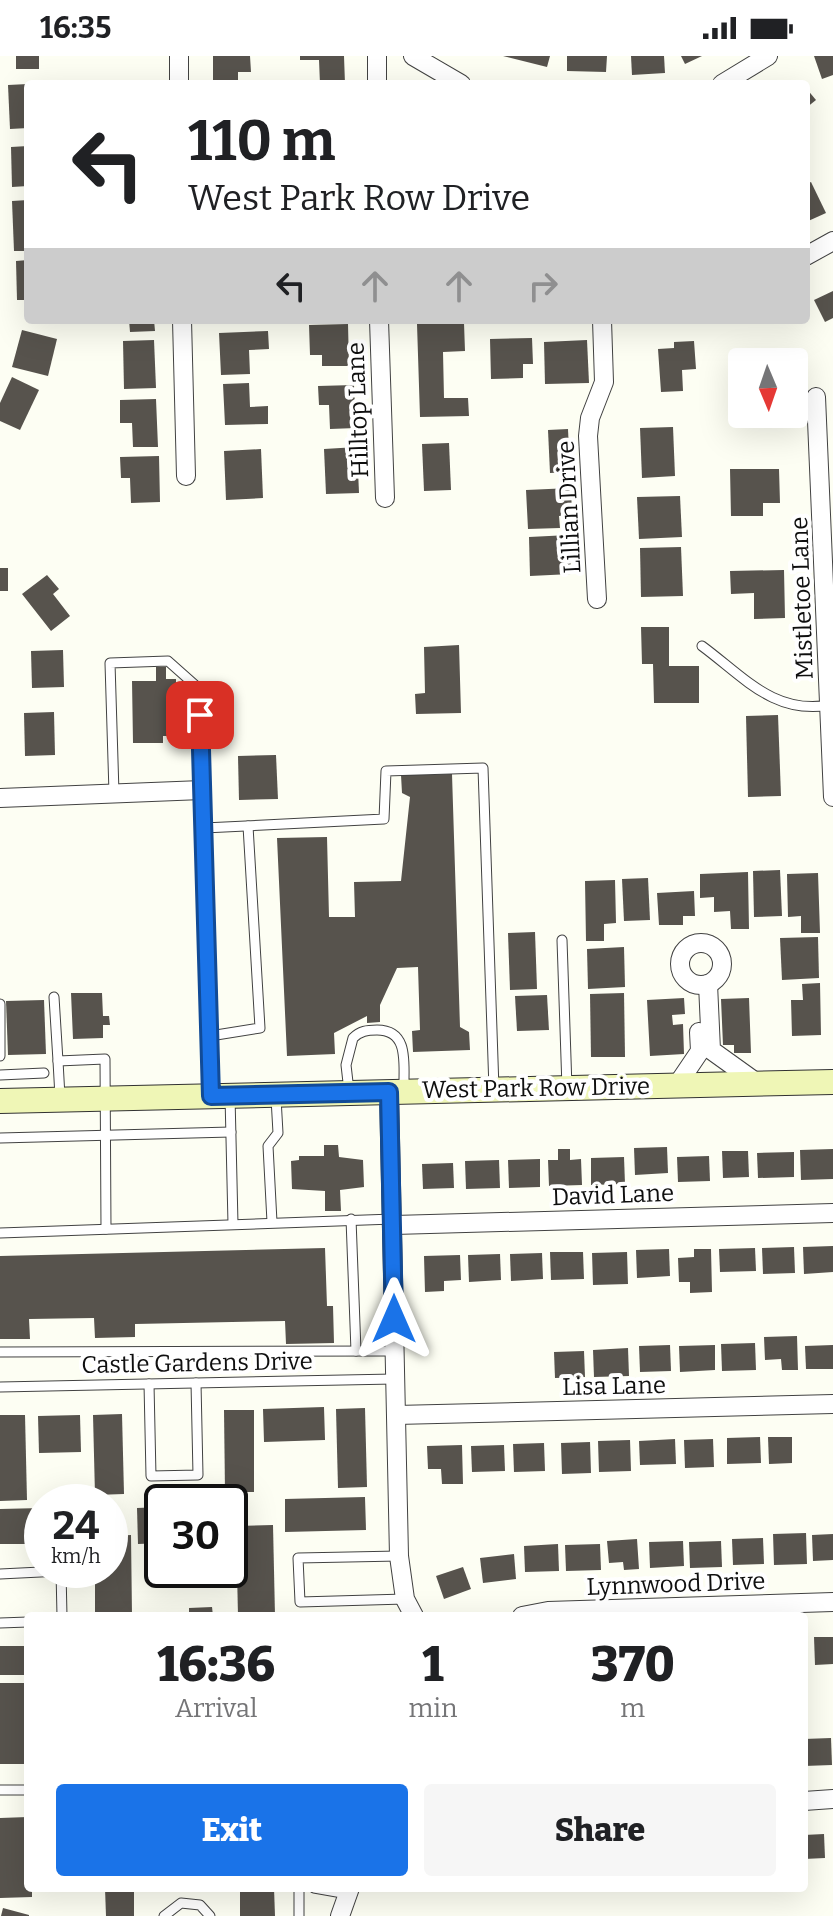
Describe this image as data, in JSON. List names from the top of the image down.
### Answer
{
  "streets": {
    "main road": ["West Park Row Drive"],
    "street": [
      "Hilltop Lane",
      "Lillian Drive",
      "Mistletoe Lane",
      "David Lane",
      "Lisa Lane",
      "Lynnwood Drive"
    ],
    "lane": ["Castle Gardens Drive"]
  },
  "north": "bottom",
  "page": {
    "status": "16:35",
    "turn": ["110 m", "West Park Row Drive"],
    "speed": "24 km/h",
    "limit": "30",
    "eta": [
      "16:36",
      "Arrival",
      "1",
      "min",
      "370",
      "m"
    ],
    "buttons": ["Exit", "Share"]
  }
}
